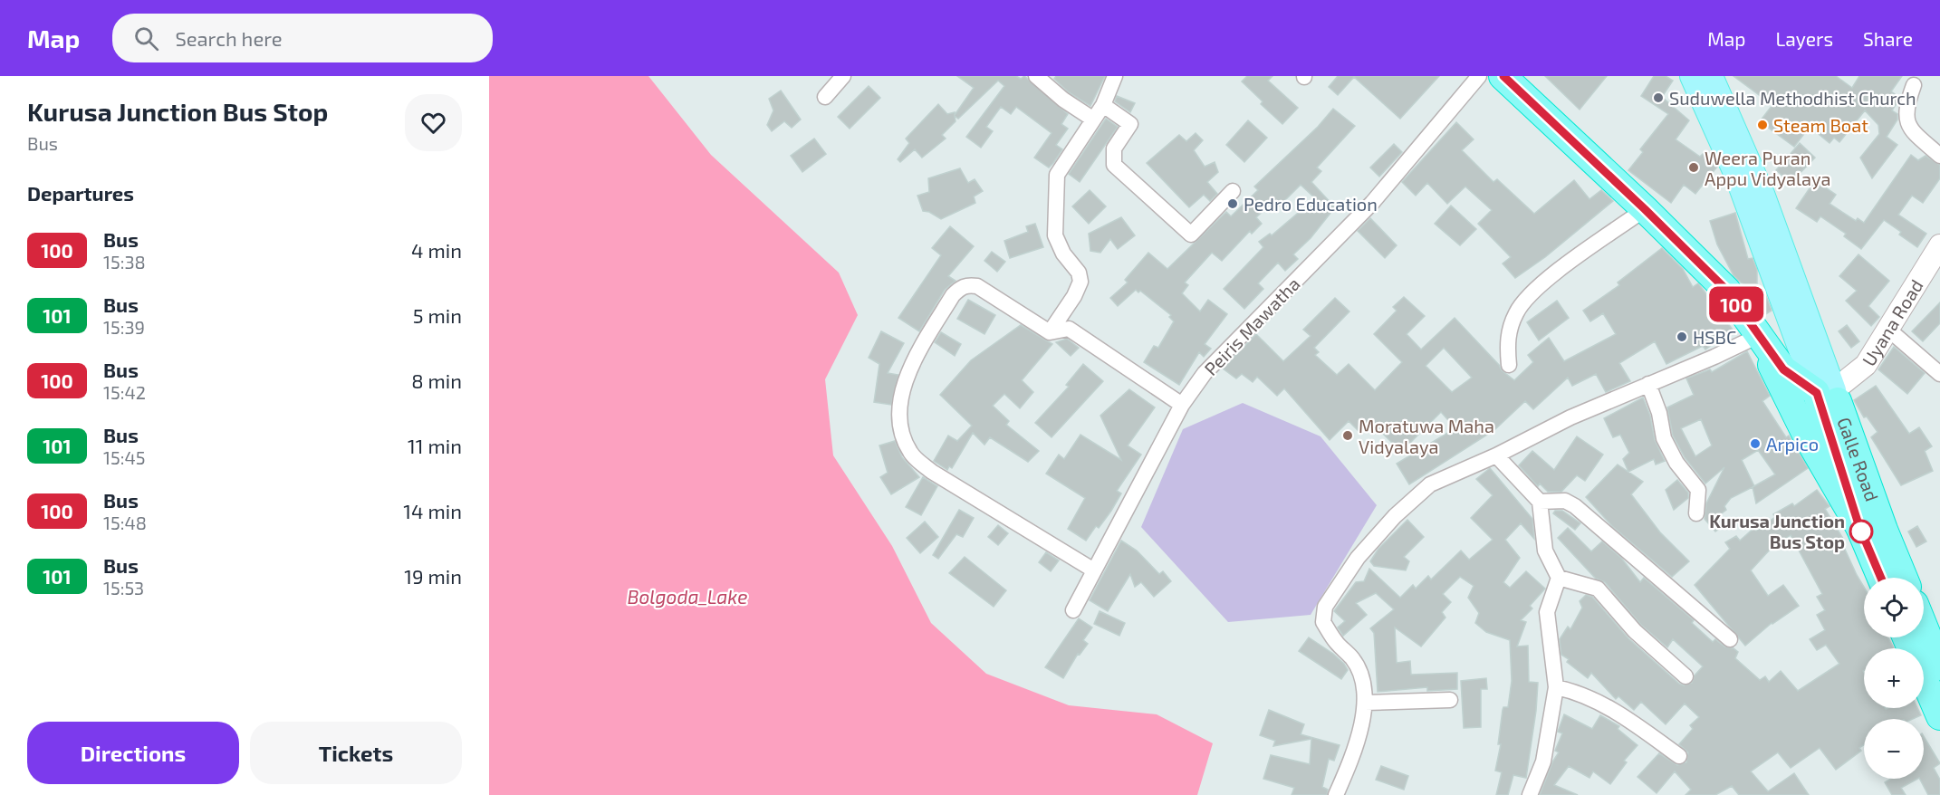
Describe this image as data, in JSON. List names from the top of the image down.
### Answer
{
  "streets": {
    "highway": ["Galle Road"],
    "street": ["Uyana Road", "Peiris Mawatha"]
  },
  "crossings": [
    ["Uyana Road", "Galle Road"]
  ],
  "water": ["Bolgoda_Lake"],
  "places": [
    "Suduwella Methodhist Church",
    "Steam Boat",
    "Weera Puran Appu Vidyalaya",
    "Pedro Education",
    "HSBC",
    "Moratuwa Maha Vidyalaya",
    "Arpico",
    "Kurusa Junction Bus Stop"
  ],
  "lines": ["bus line 100"],
  "page": {
    "header": "Map",
    "search": "Search here",
    "nav": ["Map", "Layers", "Share"],
    "heading": [
      ["Kurusa Junction Bus Stop", "Bus"],
      "Departures"
    ],
    "on_map": "100",
    "list": [
      {
        "mark": "100",
        "name": "Bus",
        "note": "15:38",
        "value": "4 min"
      },
      {
        "mark": "101",
        "name": "Bus",
        "note": "15:39",
        "value": "5 min"
      },
      {
        "mark": "100",
        "name": "Bus",
        "note": "15:42",
        "value": "8 min"
      },
      {
        "mark": "101",
        "name": "Bus",
        "note": "15:45",
        "value": "11 min"
      },
      {
        "mark": "100",
        "name": "Bus",
        "note": "15:48",
        "value": "14 min"
      },
      {
        "mark": "101",
        "name": "Bus",
        "note": "15:53",
        "value": "19 min"
      }
    ],
    "map_buttons": ["+", "−"],
    "buttons": ["Directions", "Tickets"]
  }
}
